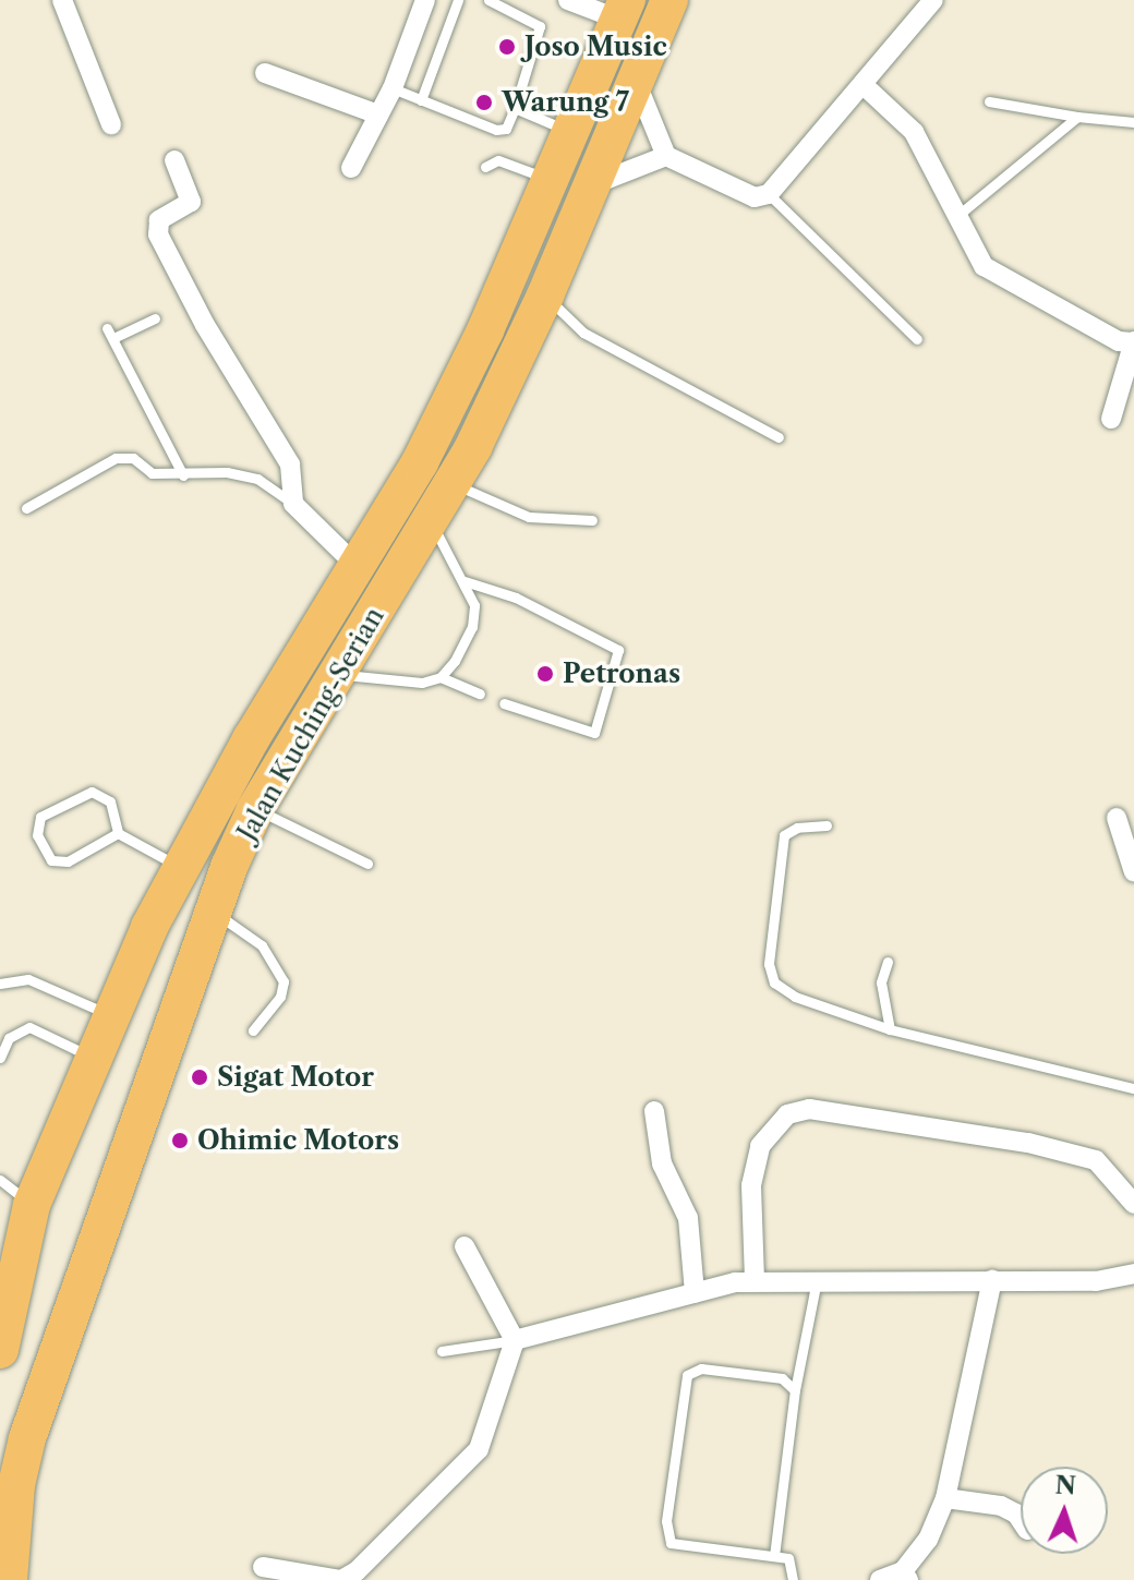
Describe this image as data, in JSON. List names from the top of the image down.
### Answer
{
  "streets": {
    "highway": ["Jalan Kuching-Serian"]
  },
  "places": [
    "Joso Music",
    "Warung 7",
    "Petronas",
    "Sigat Motor",
    "Ohimic Motors"
  ],
  "north": "top"
}
